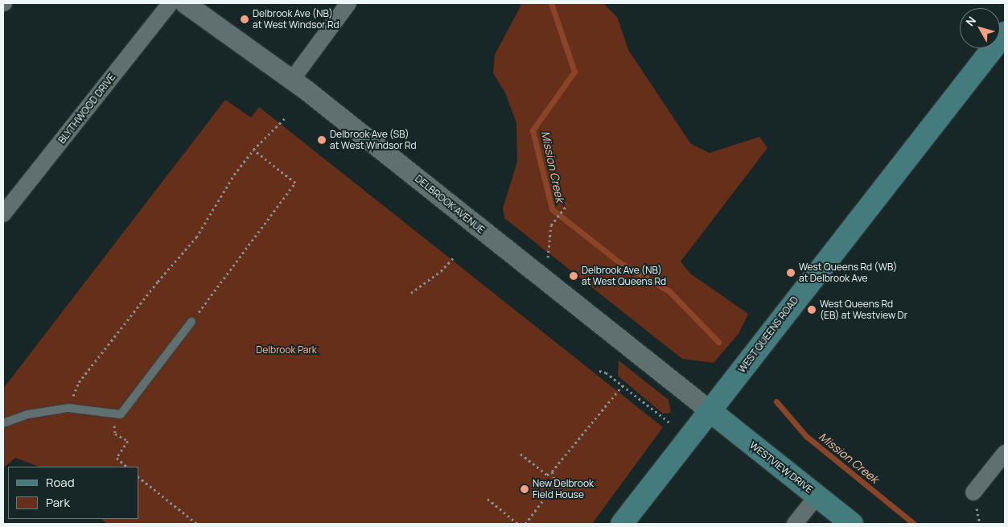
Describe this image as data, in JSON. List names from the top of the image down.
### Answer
{
  "streets": {
    "main road": ["WEST QUEENS ROAD", "WESTVIEW DRIVE"],
    "street": ["BLYTHWOOD DRIVE", "DELBROOK AVENUE"]
  },
  "crossings": [
    ["DELBROOK AVENUE", "WEST QUEENS ROAD"],
    ["DELBROOK AVENUE", "WESTVIEW DRIVE"],
    ["WEST QUEENS ROAD", "WESTVIEW DRIVE"]
  ],
  "water": ["Mission Creek"],
  "parks": ["Delbrook Park"],
  "places": [
    "Delbrook Ave (NB) at West Windsor Rd",
    "Delbrook Ave (SB) at West Windsor Rd",
    "West Queens Rd (WB) at Delbrook Ave",
    "Delbrook Ave (NB) at West Queens Rd",
    "West Queens Rd (EB) at Westview Dr",
    "New Delbrook Field House"
  ],
  "legend": ["Road", "Park"],
  "north": "top left"
}
